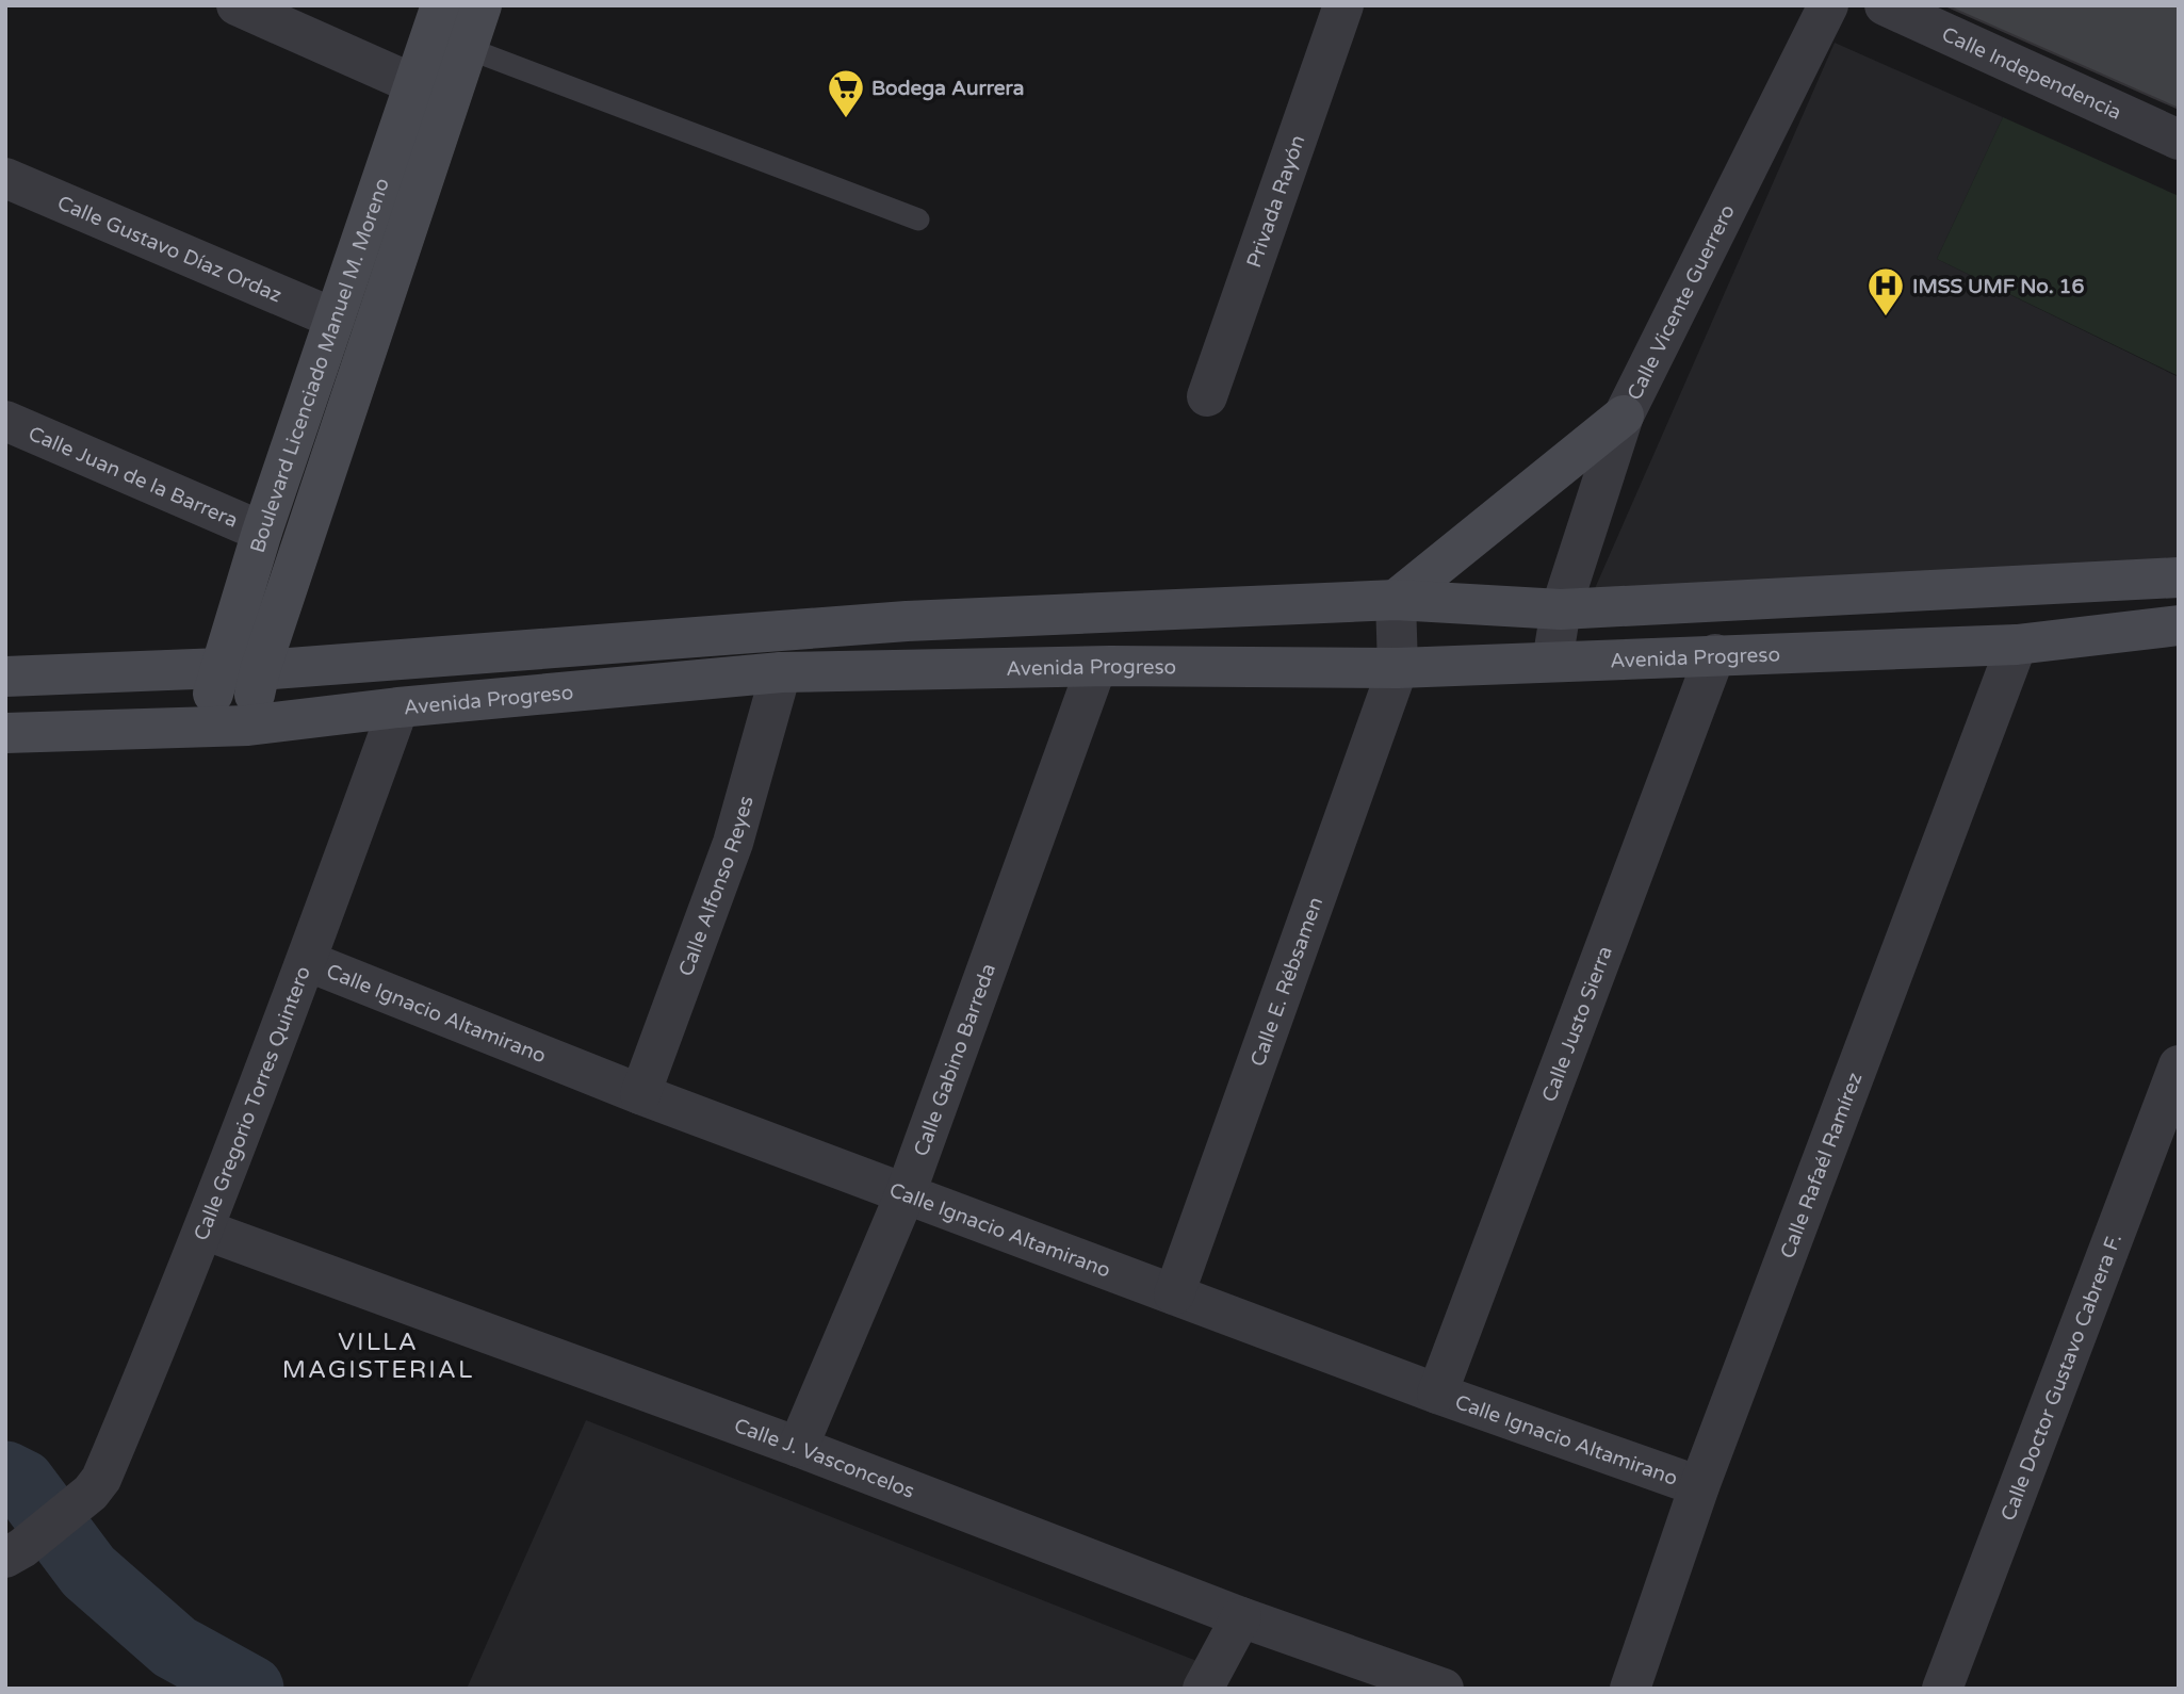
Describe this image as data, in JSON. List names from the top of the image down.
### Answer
{
  "streets": {
    "street": [
      "Calle Independencia",
      "Privada Rayón",
      "Calle Gustavo Díaz Ordaz",
      "Calle Vicente Guerrero",
      "Boulevard Licenciado Manuel M. Moreno",
      "Calle Juan de la Barrera",
      "Avenida Progreso",
      "Calle Alfonso Reyes",
      "Calle E. Rébsamen",
      "Calle Ignacio Altamirano",
      "Calle Justo Sierra",
      "Calle Gabino Barreda",
      "Calle Gregorio Torres Quintero",
      "Calle Rafaél Ramírez",
      "Calle Doctor Gustavo Cabrera F.",
      "Calle J. Vasconcelos"
    ]
  },
  "crossings": [
    ["Calle Gustavo Díaz Ordaz", "Boulevard Licenciado Manuel M. Moreno"],
    ["Calle Vicente Guerrero", "Avenida Progreso"],
    ["Boulevard Licenciado Manuel M. Moreno", "Calle Juan de la Barrera"],
    ["Boulevard Licenciado Manuel M. Moreno", "Avenida Progreso"],
    ["Avenida Progreso", "Calle Alfonso Reyes"],
    ["Avenida Progreso", "Calle E. Rébsamen"],
    ["Avenida Progreso", "Calle Justo Sierra"],
    ["Avenida Progreso", "Calle Gabino Barreda"],
    ["Avenida Progreso", "Calle Gregorio Torres Quintero"],
    ["Avenida Progreso", "Calle Rafaél Ramírez"],
    ["Calle Alfonso Reyes", "Calle Ignacio Altamirano"],
    ["Calle E. Rébsamen", "Calle Ignacio Altamirano"],
    ["Calle Ignacio Altamirano", "Calle Justo Sierra"],
    ["Calle Ignacio Altamirano", "Calle Gabino Barreda"],
    ["Calle Ignacio Altamirano", "Calle Gregorio Torres Quintero"],
    ["Calle Ignacio Altamirano", "Calle Rafaél Ramírez"],
    ["Calle Gabino Barreda", "Calle J. Vasconcelos"],
    ["Calle Gregorio Torres Quintero", "Calle J. Vasconcelos"]
  ],
  "districts": ["VILLA MAGISTERIAL"],
  "places": {
    "supermarket": ["Bodega Aurrera"],
    "hospital": ["IMSS UMF No. 16"]
  }
}
